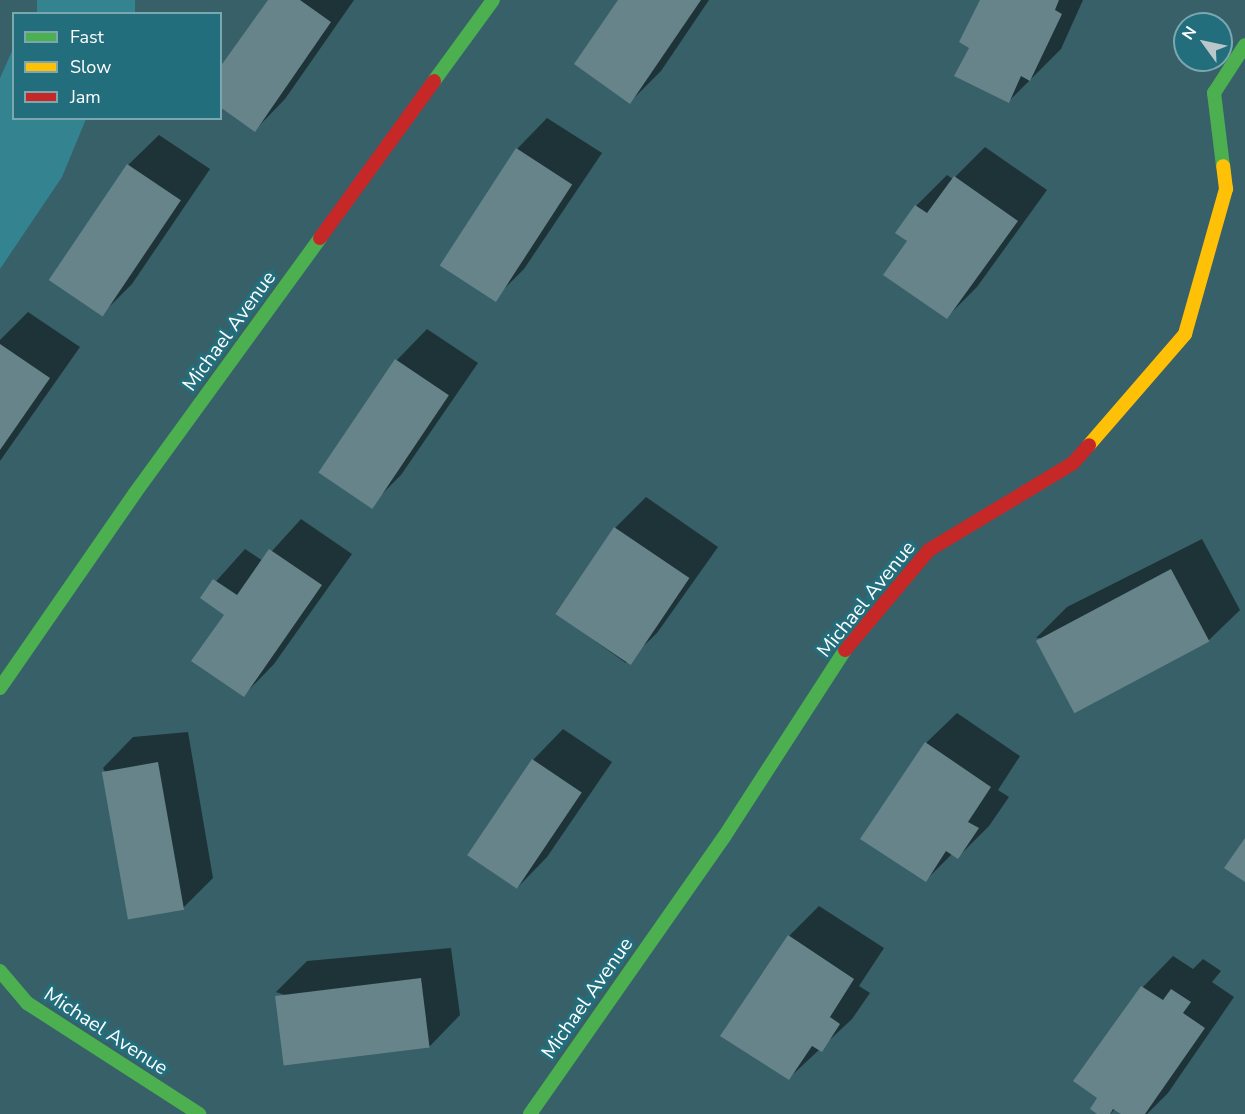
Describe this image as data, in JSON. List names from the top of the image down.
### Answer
{
  "streets": {
    "street": ["Michael Avenue"]
  },
  "legend": ["Fast", "Slow", "Jam"],
  "north": "top left"
}
